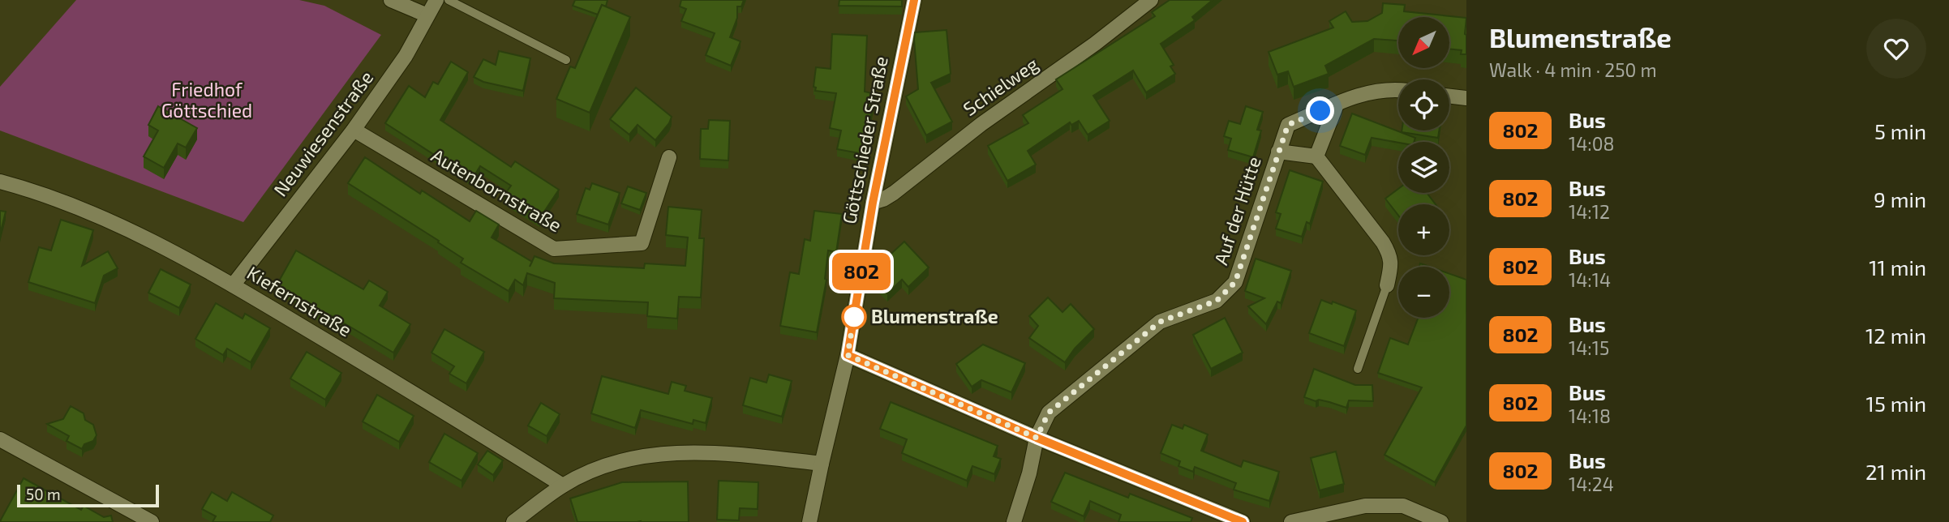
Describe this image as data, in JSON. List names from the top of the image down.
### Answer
{
  "streets": {
    "street": [
      "Schielweg",
      "Neuwiesenstraße",
      "Göttschieder Straße",
      "Autenbornstraße",
      "Auf der Hütte",
      "Kiefernstraße"
    ]
  },
  "crossings": [
    ["Schielweg", "Göttschieder Straße"],
    ["Neuwiesenstraße", "Autenbornstraße"],
    ["Neuwiesenstraße", "Kiefernstraße"]
  ],
  "parks": ["Friedhof Göttschied"],
  "places": ["Blumenstraße"],
  "lines": ["bus line 802"],
  "scale_bar": "50 m",
  "north": "bottom left",
  "page": {
    "on_map": "802",
    "heading": ["Blumenstraße", "Walk · 4 min · 250 m"],
    "map_buttons": ["+", "−"],
    "list": [
      {
        "mark": "802",
        "name": "Bus",
        "note": "14:08",
        "value": "5 min"
      },
      {
        "mark": "802",
        "name": "Bus",
        "note": "14:12",
        "value": "9 min"
      },
      {
        "mark": "802",
        "name": "Bus",
        "note": "14:14",
        "value": "11 min"
      },
      {
        "mark": "802",
        "name": "Bus",
        "note": "14:15",
        "value": "12 min"
      },
      {
        "mark": "802",
        "name": "Bus",
        "note": "14:18",
        "value": "15 min"
      },
      {
        "mark": "802",
        "name": "Bus",
        "note": "14:24",
        "value": "21 min"
      }
    ],
    "scale": "50 m"
  }
}
